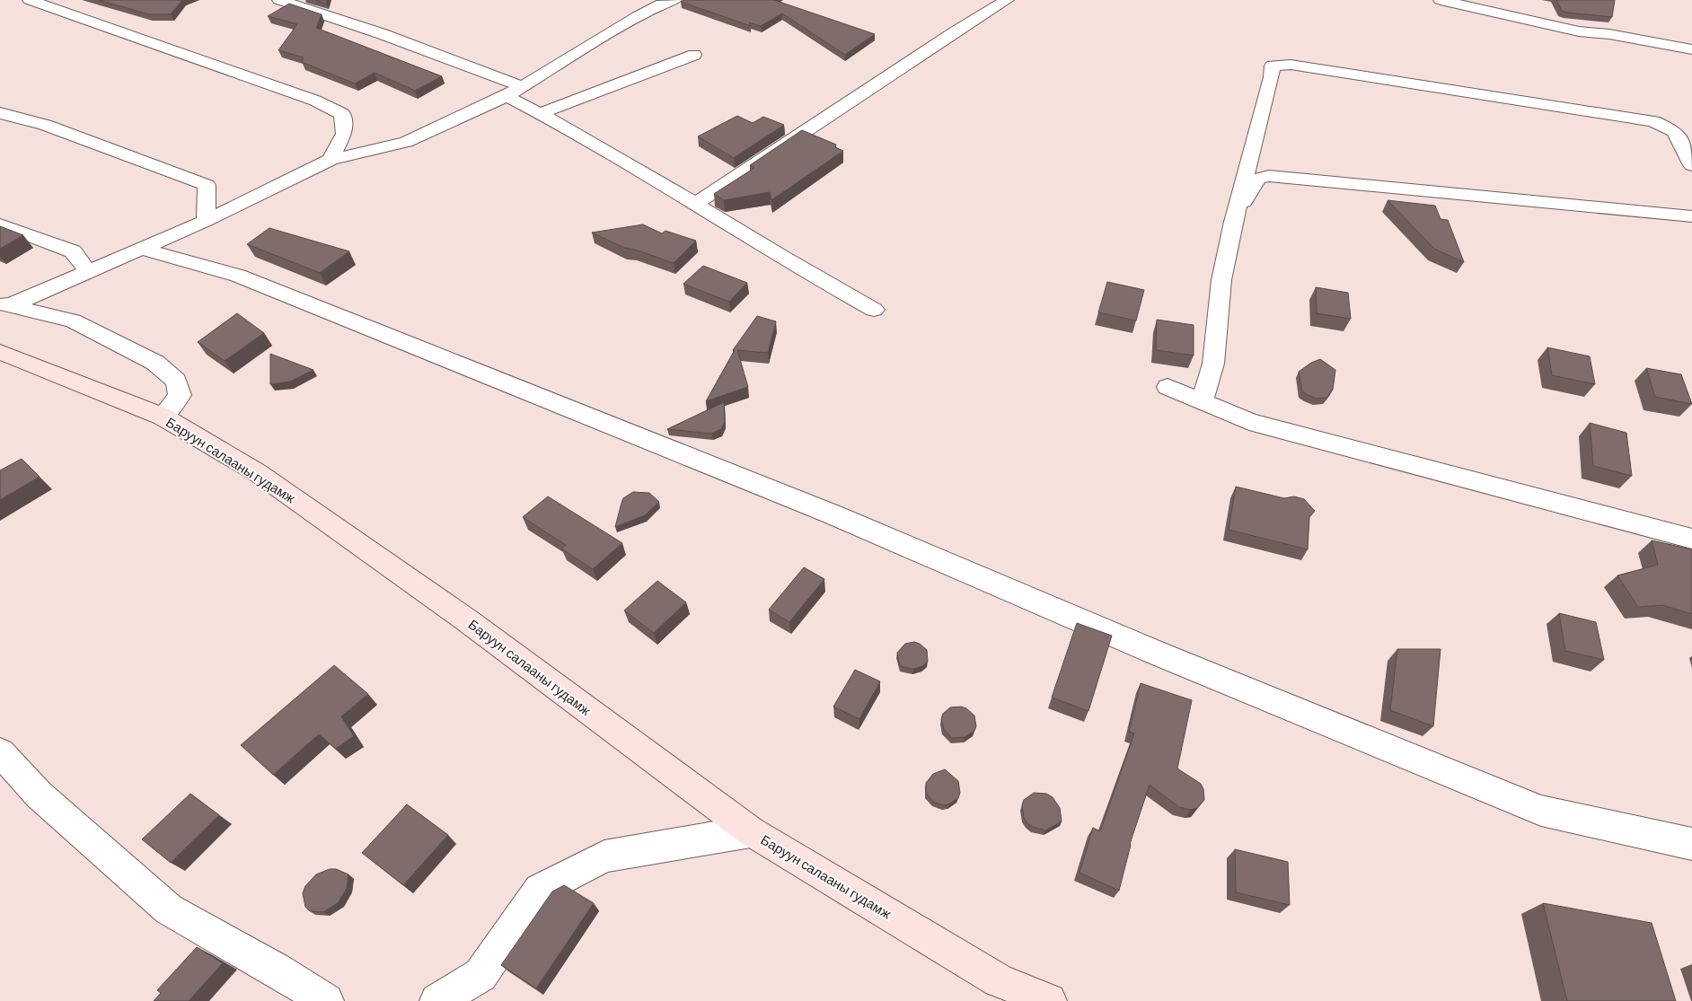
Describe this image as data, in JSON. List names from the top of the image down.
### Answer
{
  "streets": {
    "main road": ["Баруун салааны гудамж"]
  }
}
